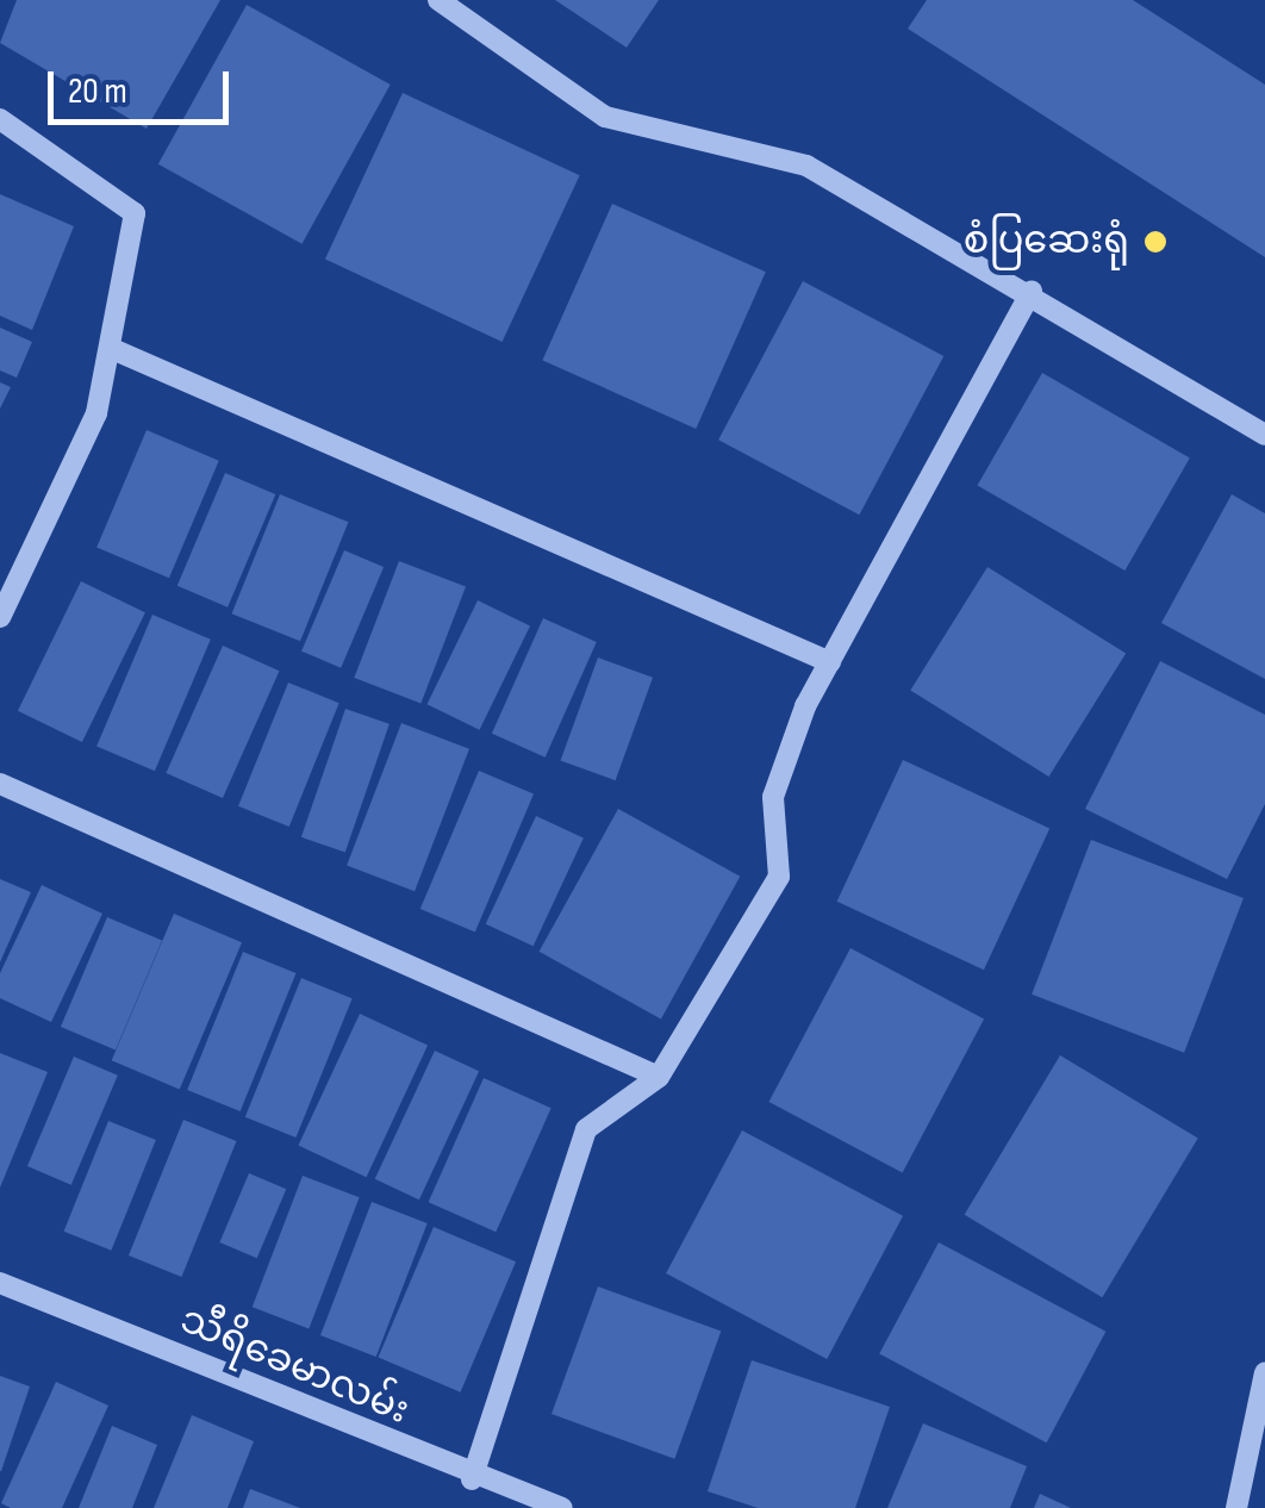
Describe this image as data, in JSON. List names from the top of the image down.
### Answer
{
  "streets": {
    "street": ["သီရိခေမာလမ်း"]
  },
  "places": ["စံပြဆေးရုံ"],
  "scale_bar": "20 m"
}
